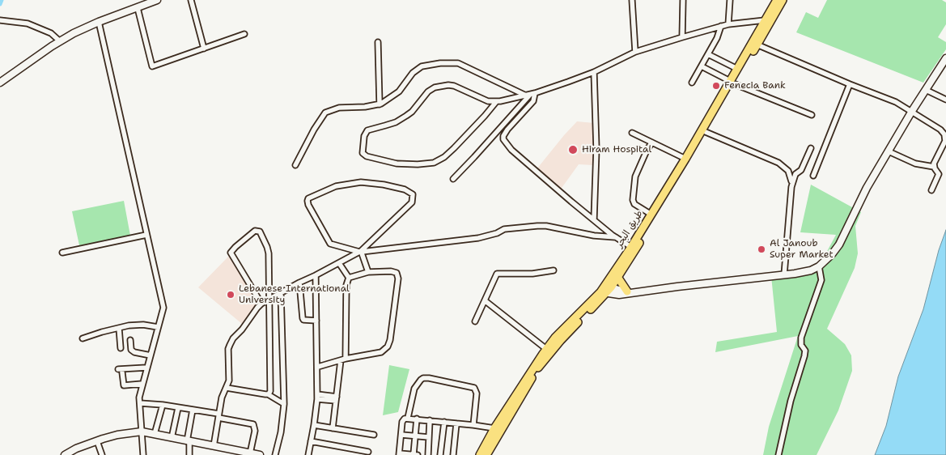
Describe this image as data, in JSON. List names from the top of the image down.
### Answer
{
  "streets": {
    "highway": ["طريق البحر"]
  },
  "places": [
    "Fenecia Bank",
    "Hiram Hospital",
    "Al Janoub Super Market",
    "Lebanese International University"
  ]
}
